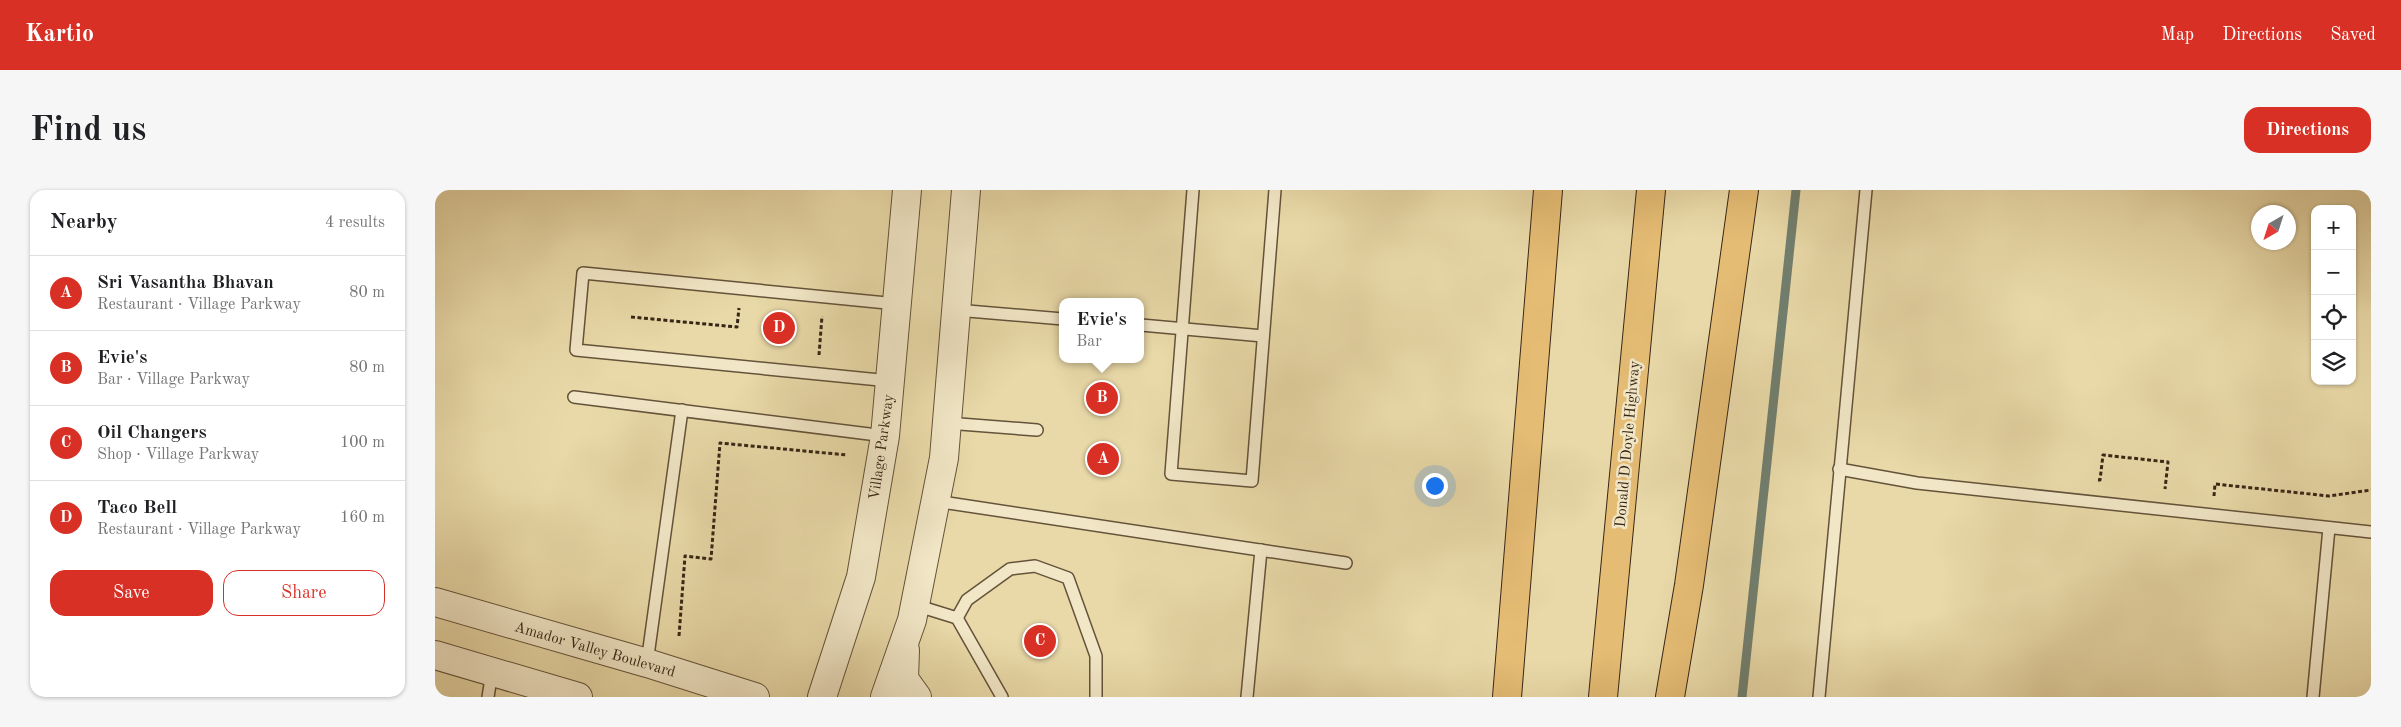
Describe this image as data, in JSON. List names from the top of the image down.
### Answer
{
  "streets": {
    "highway": ["Donald D Doyle Highway"],
    "street": ["Village Parkway", "Amador Valley Boulevard"]
  },
  "north": "bottom left",
  "page": {
    "header": "Kartio",
    "nav": ["Map", "Directions", "Saved"],
    "buttons": [
      "Directions",
      ["Save", "Share"]
    ],
    "title": "Find us",
    "heading": ["Nearby", "4 results"],
    "map_buttons": ["+", "−"],
    "list": [
      {
        "mark": "A",
        "name": "Sri Vasantha Bhavan",
        "note": "Restaurant · Village Parkway",
        "value": "80 m"
      },
      {
        "mark": "B",
        "name": "Evie's",
        "note": "Bar · Village Parkway",
        "value": "80 m"
      },
      {
        "mark": "C",
        "name": "Oil Changers",
        "note": "Shop · Village Parkway",
        "value": "100 m"
      },
      {
        "mark": "D",
        "name": "Taco Bell",
        "note": "Restaurant · Village Parkway",
        "value": "160 m"
      }
    ],
    "popup": ["Evie's", "Bar"],
    "pins": [
      "D",
      "B",
      "A",
      "C"
    ]
  }
}
